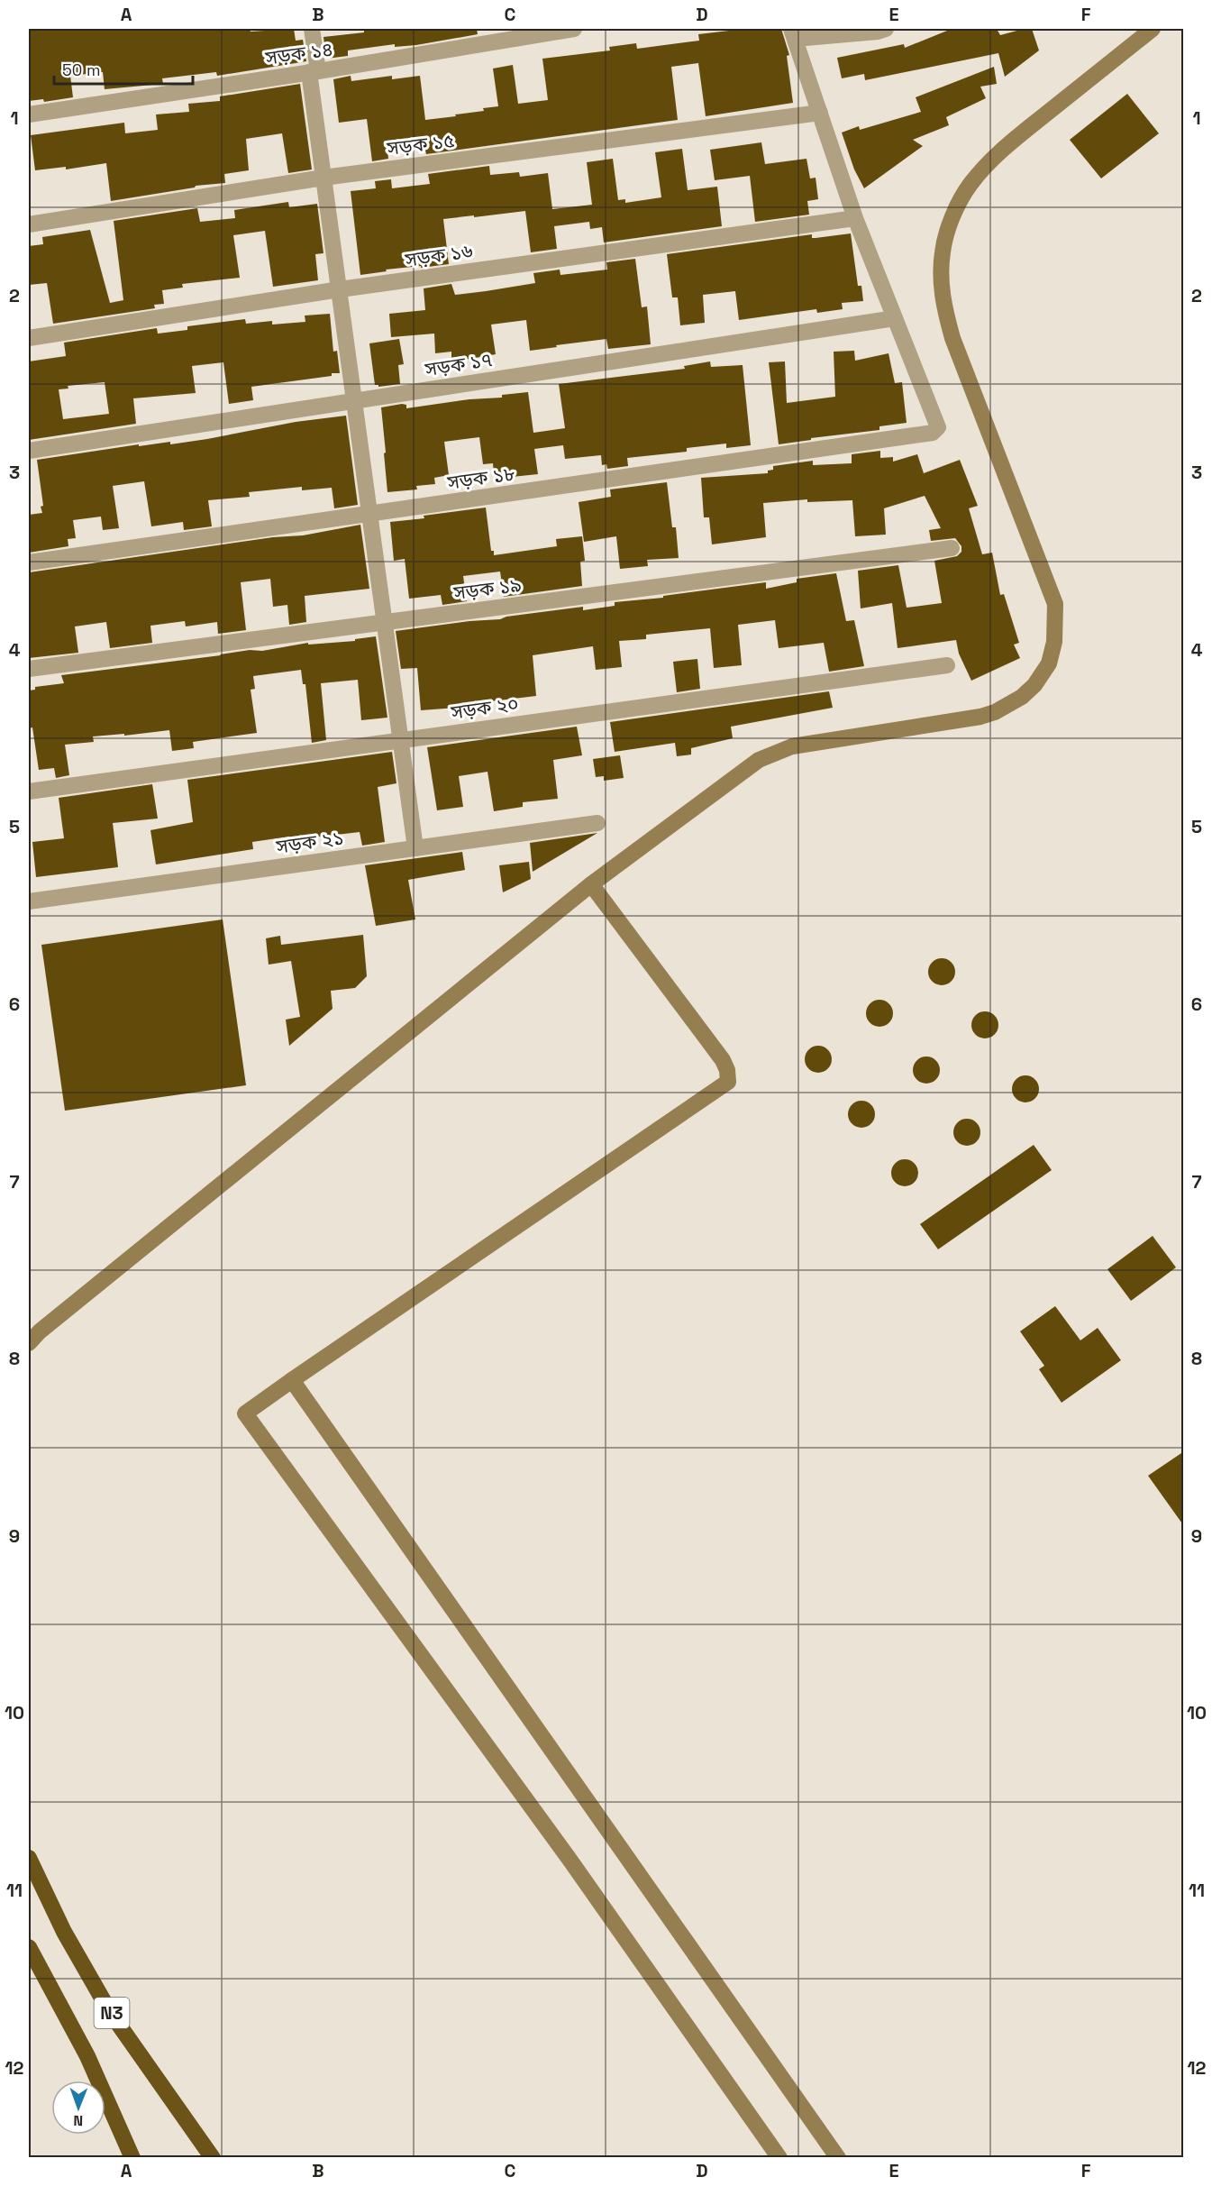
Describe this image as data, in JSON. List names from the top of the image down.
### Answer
{
  "streets": {
    "highway": ["N3"],
    "street": [
      "সড়ক ১৪",
      "সড়ক ১৫",
      "সড়ক ১৬",
      "সড়ক ১৭",
      "সড়ক ১৮",
      "সড়ক ১৯",
      "সড়ক ২০",
      "সড়ক ২১"
    ]
  },
  "crossings": [
    ["সড়ক ১৭", "সড়ক ১৮"]
  ],
  "scale_bar": "50 m",
  "north": "bottom",
  "grid": {
    "columns": [
      "A",
      "B",
      "C",
      "D",
      "E",
      "F"
    ],
    "rows": [
      "1",
      "2",
      "3",
      "4",
      "5",
      "6",
      "7",
      "8",
      "9",
      "10",
      "11",
      "12"
    ]
  }
}
